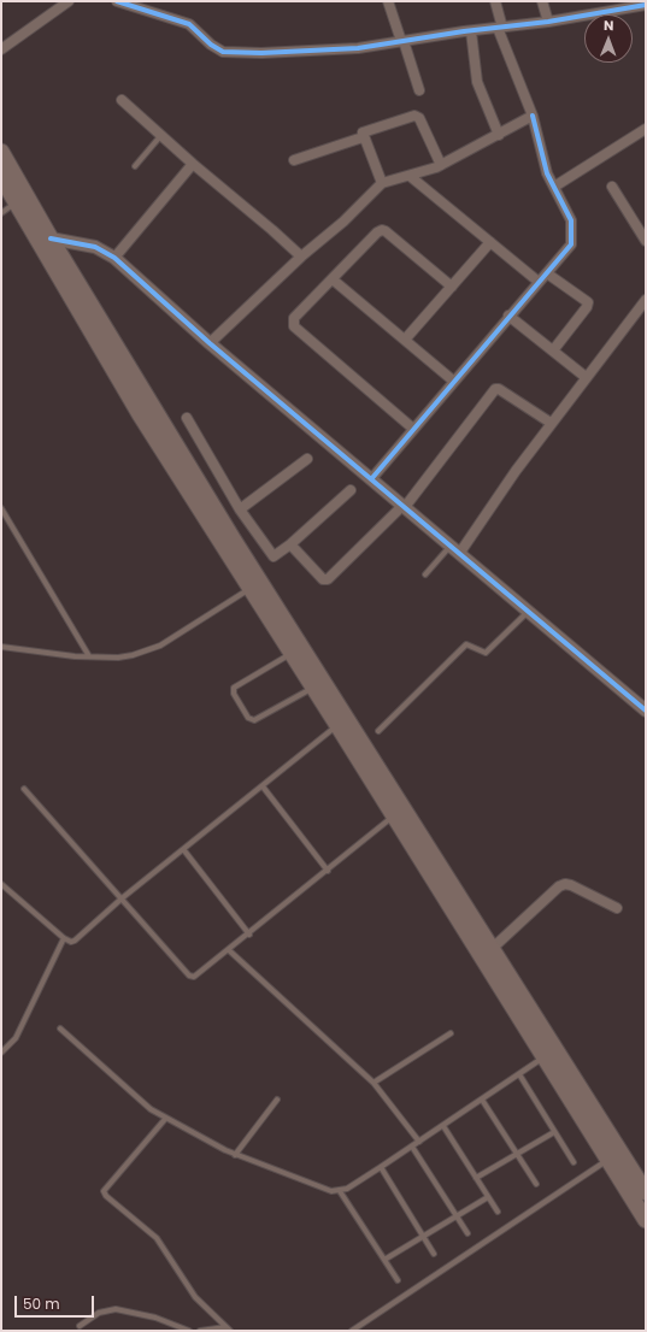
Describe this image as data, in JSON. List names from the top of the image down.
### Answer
{
  "scale_bar": "50 m",
  "north": "top"
}
